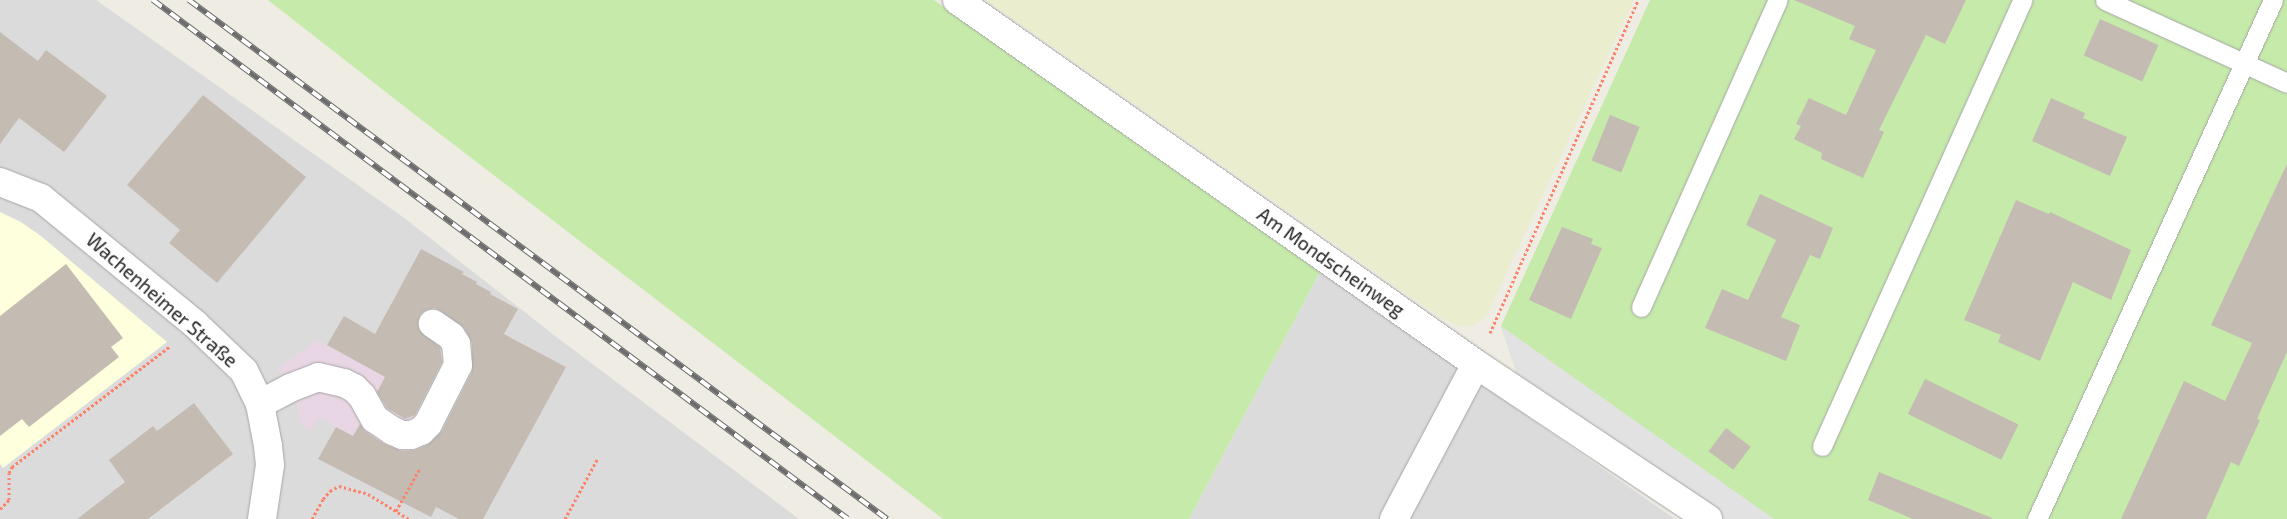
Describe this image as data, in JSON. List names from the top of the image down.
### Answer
{
  "streets": {
    "street": ["Am Mondscheinweg", "Wachenheimer Straße"]
  }
}
